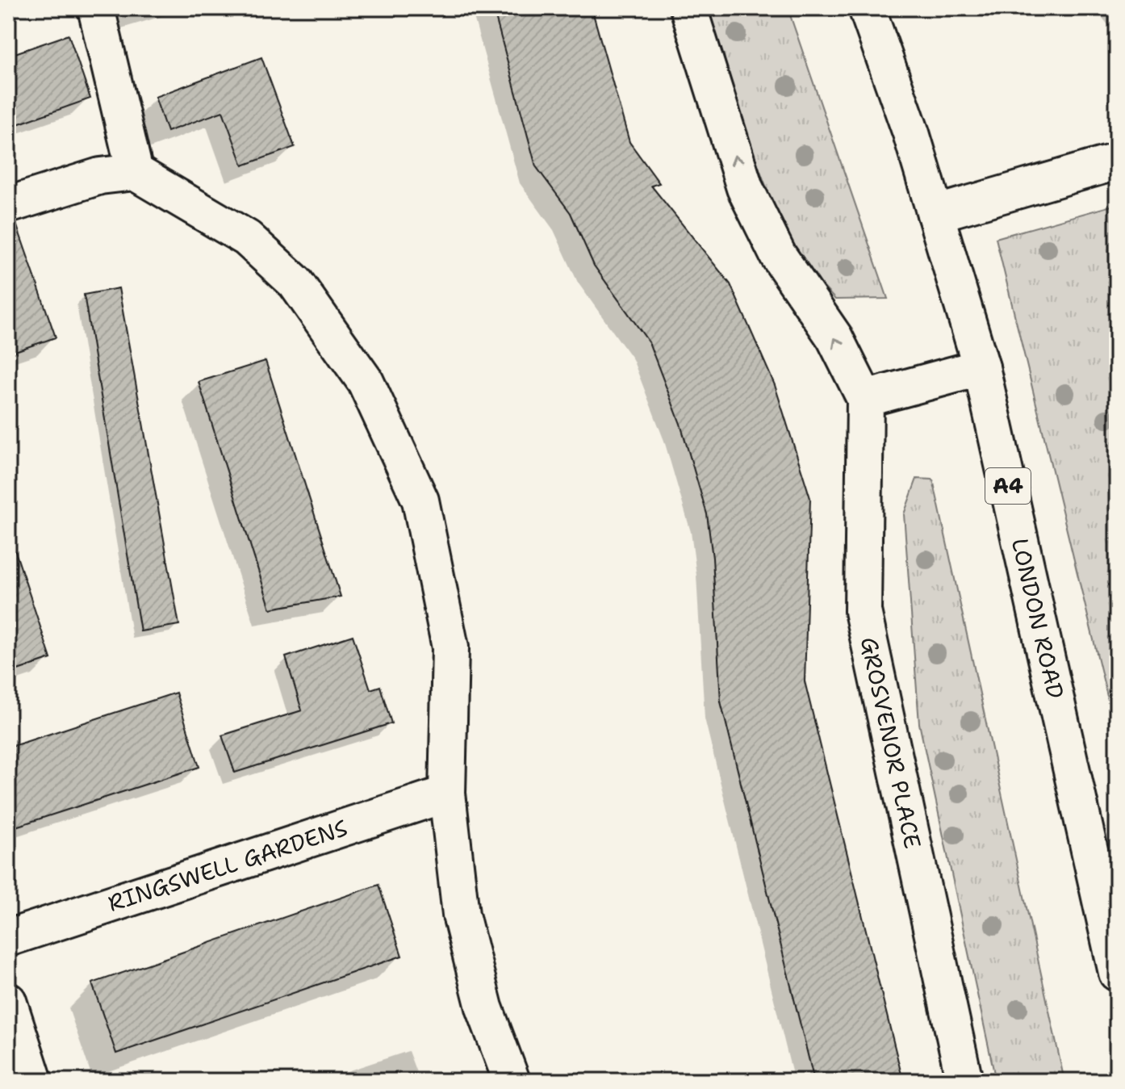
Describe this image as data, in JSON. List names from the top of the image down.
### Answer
{
  "streets": {
    "main road": [
      "A4",
      "LONDON ROAD",
      "GROSVENOR PLACE",
      "RINGSWELL GARDENS"
    ]
  },
  "one_way": ["GROSVENOR PLACE"]
}
